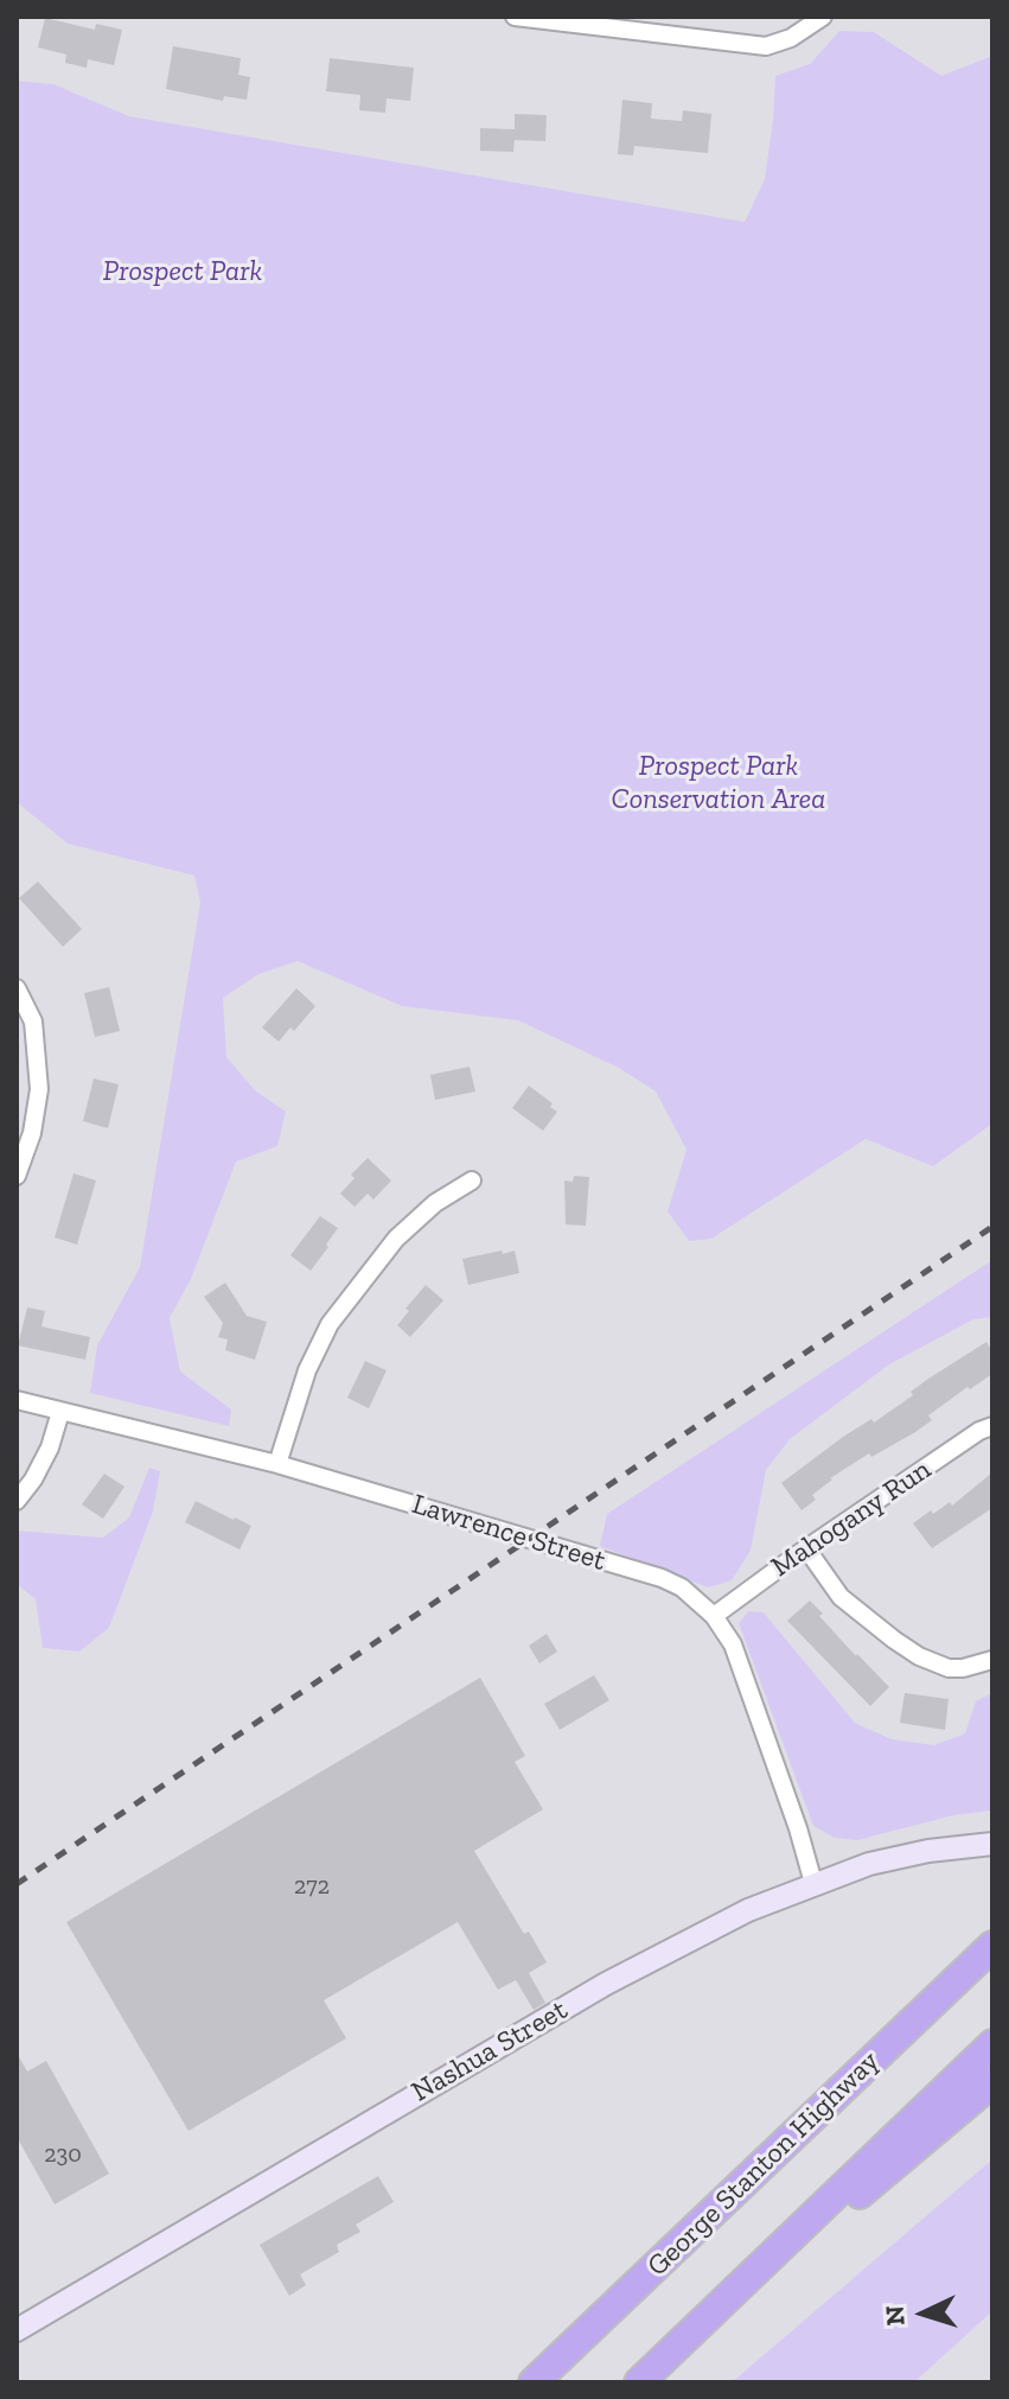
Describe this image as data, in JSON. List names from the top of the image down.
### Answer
{
  "streets": {
    "highway": ["George Stanton Highway"],
    "main road": ["Nashua Street"],
    "street": ["Mahogany Run", "Lawrence Street"]
  },
  "crossings": [
    ["Mahogany Run", "Lawrence Street"],
    ["Lawrence Street", "Nashua Street"]
  ],
  "parks": ["Prospect Park", "Prospect Park Conservation Area"],
  "house_numbers": ["272", "230"],
  "north": "left"
}
